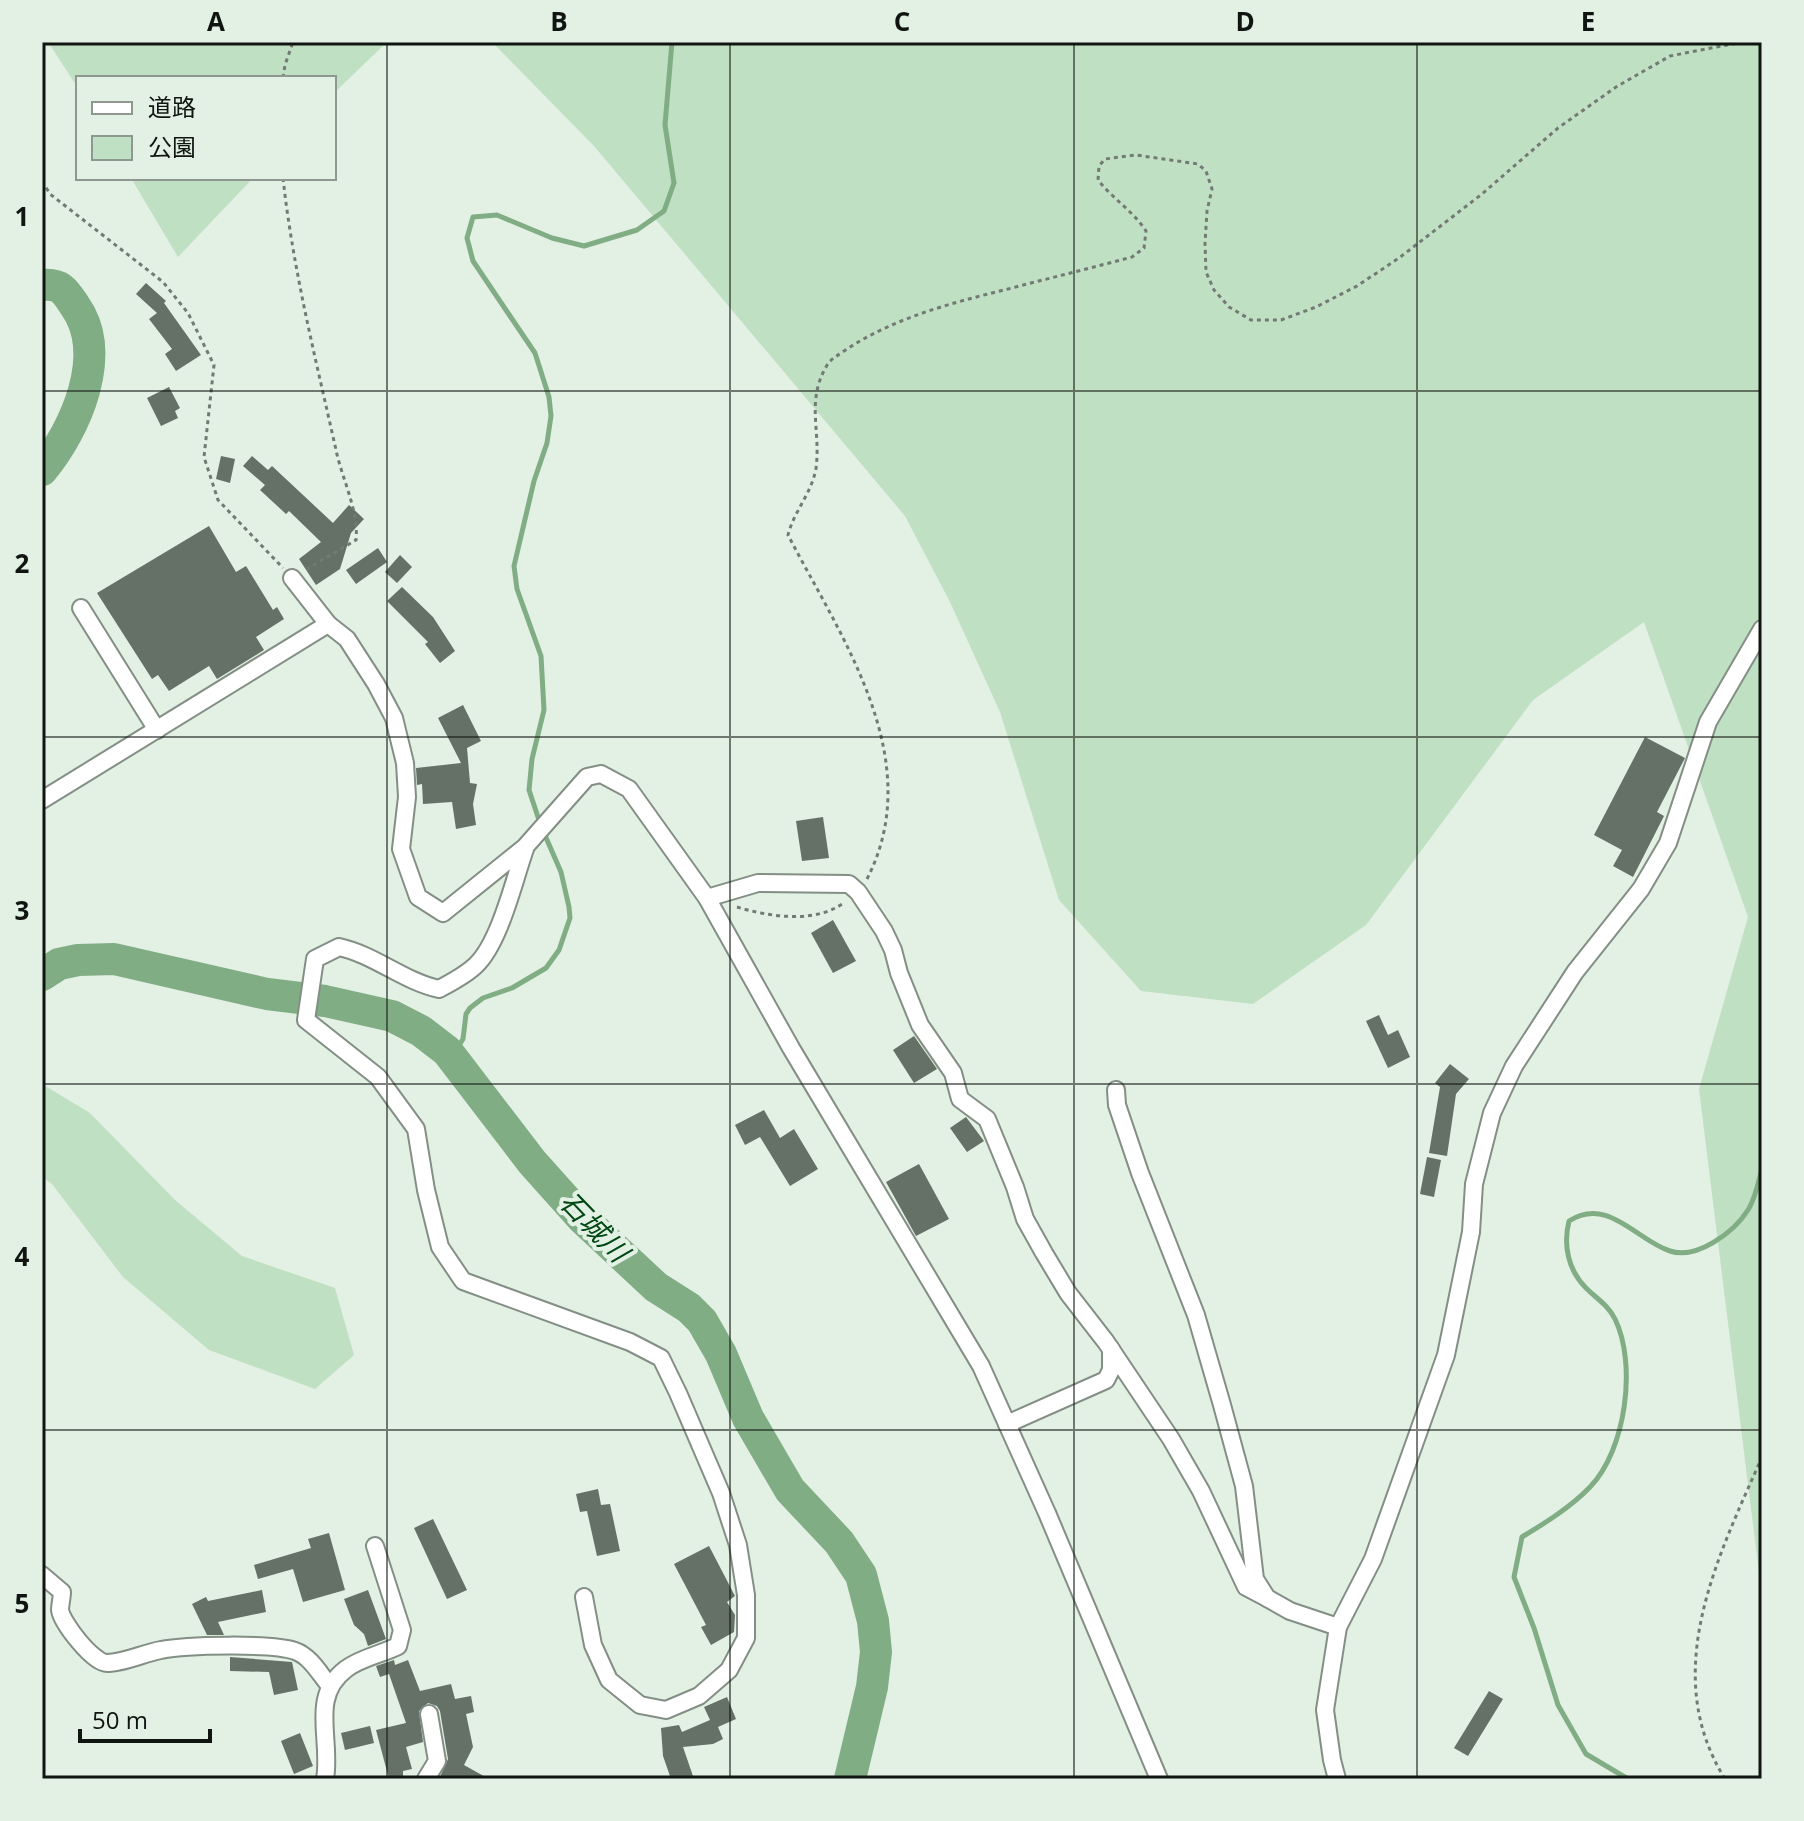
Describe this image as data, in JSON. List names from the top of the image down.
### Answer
{
  "water": ["石城川"],
  "legend": ["道路", "公園"],
  "scale_bar": "50 m",
  "grid": {
    "columns": [
      "A",
      "B",
      "C",
      "D",
      "E"
    ],
    "rows": [
      "1",
      "2",
      "3",
      "4",
      "5"
    ]
  }
}
